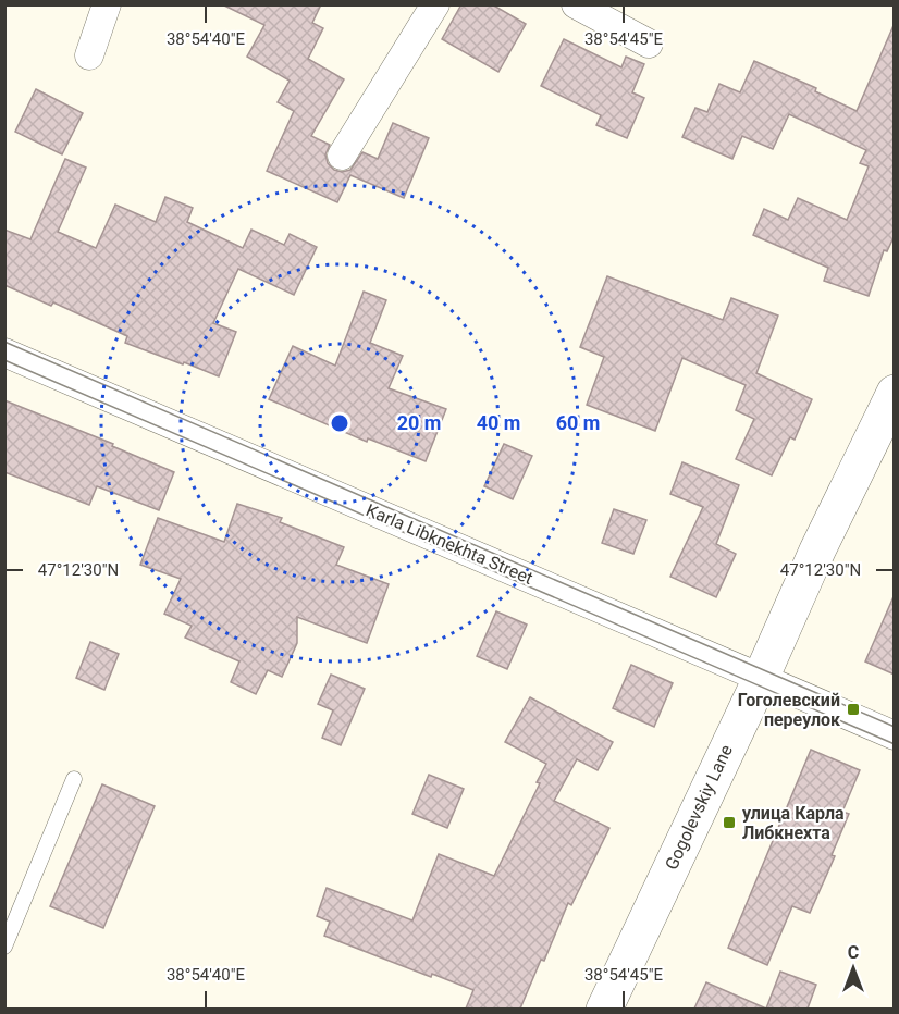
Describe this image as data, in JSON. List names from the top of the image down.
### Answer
{
  "streets": {
    "main road": ["Gogolevskiy Lane"],
    "street": ["Karla Libknekhta Street"]
  },
  "crossings": [
    ["Karla Libknekhta Street", "Gogolevskiy Lane"]
  ],
  "places": {
    "transit": ["Гоголевский переулок", "улица Карла Либкнехта"]
  },
  "north": "top",
  "coordinates": ["38°54'40\"E", "38°54'45\"E", "47°12'30\"N"],
  "rings": ["20 m", "40 m", "60 m"]
}
